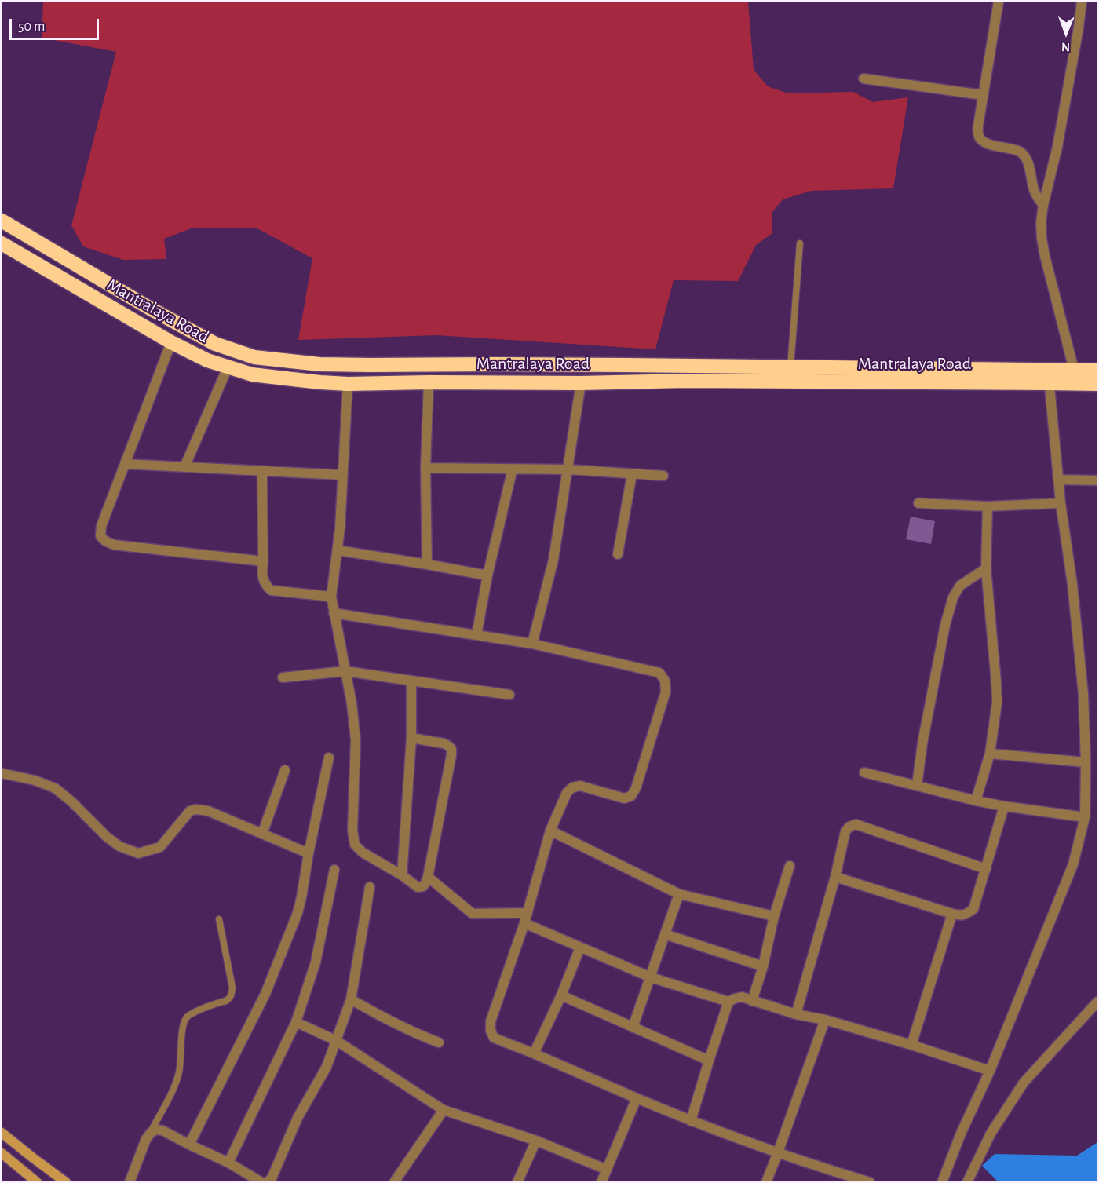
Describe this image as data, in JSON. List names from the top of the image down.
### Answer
{
  "streets": {
    "highway": ["Mantralaya Road"]
  },
  "scale_bar": "50 m",
  "north": "bottom"
}
